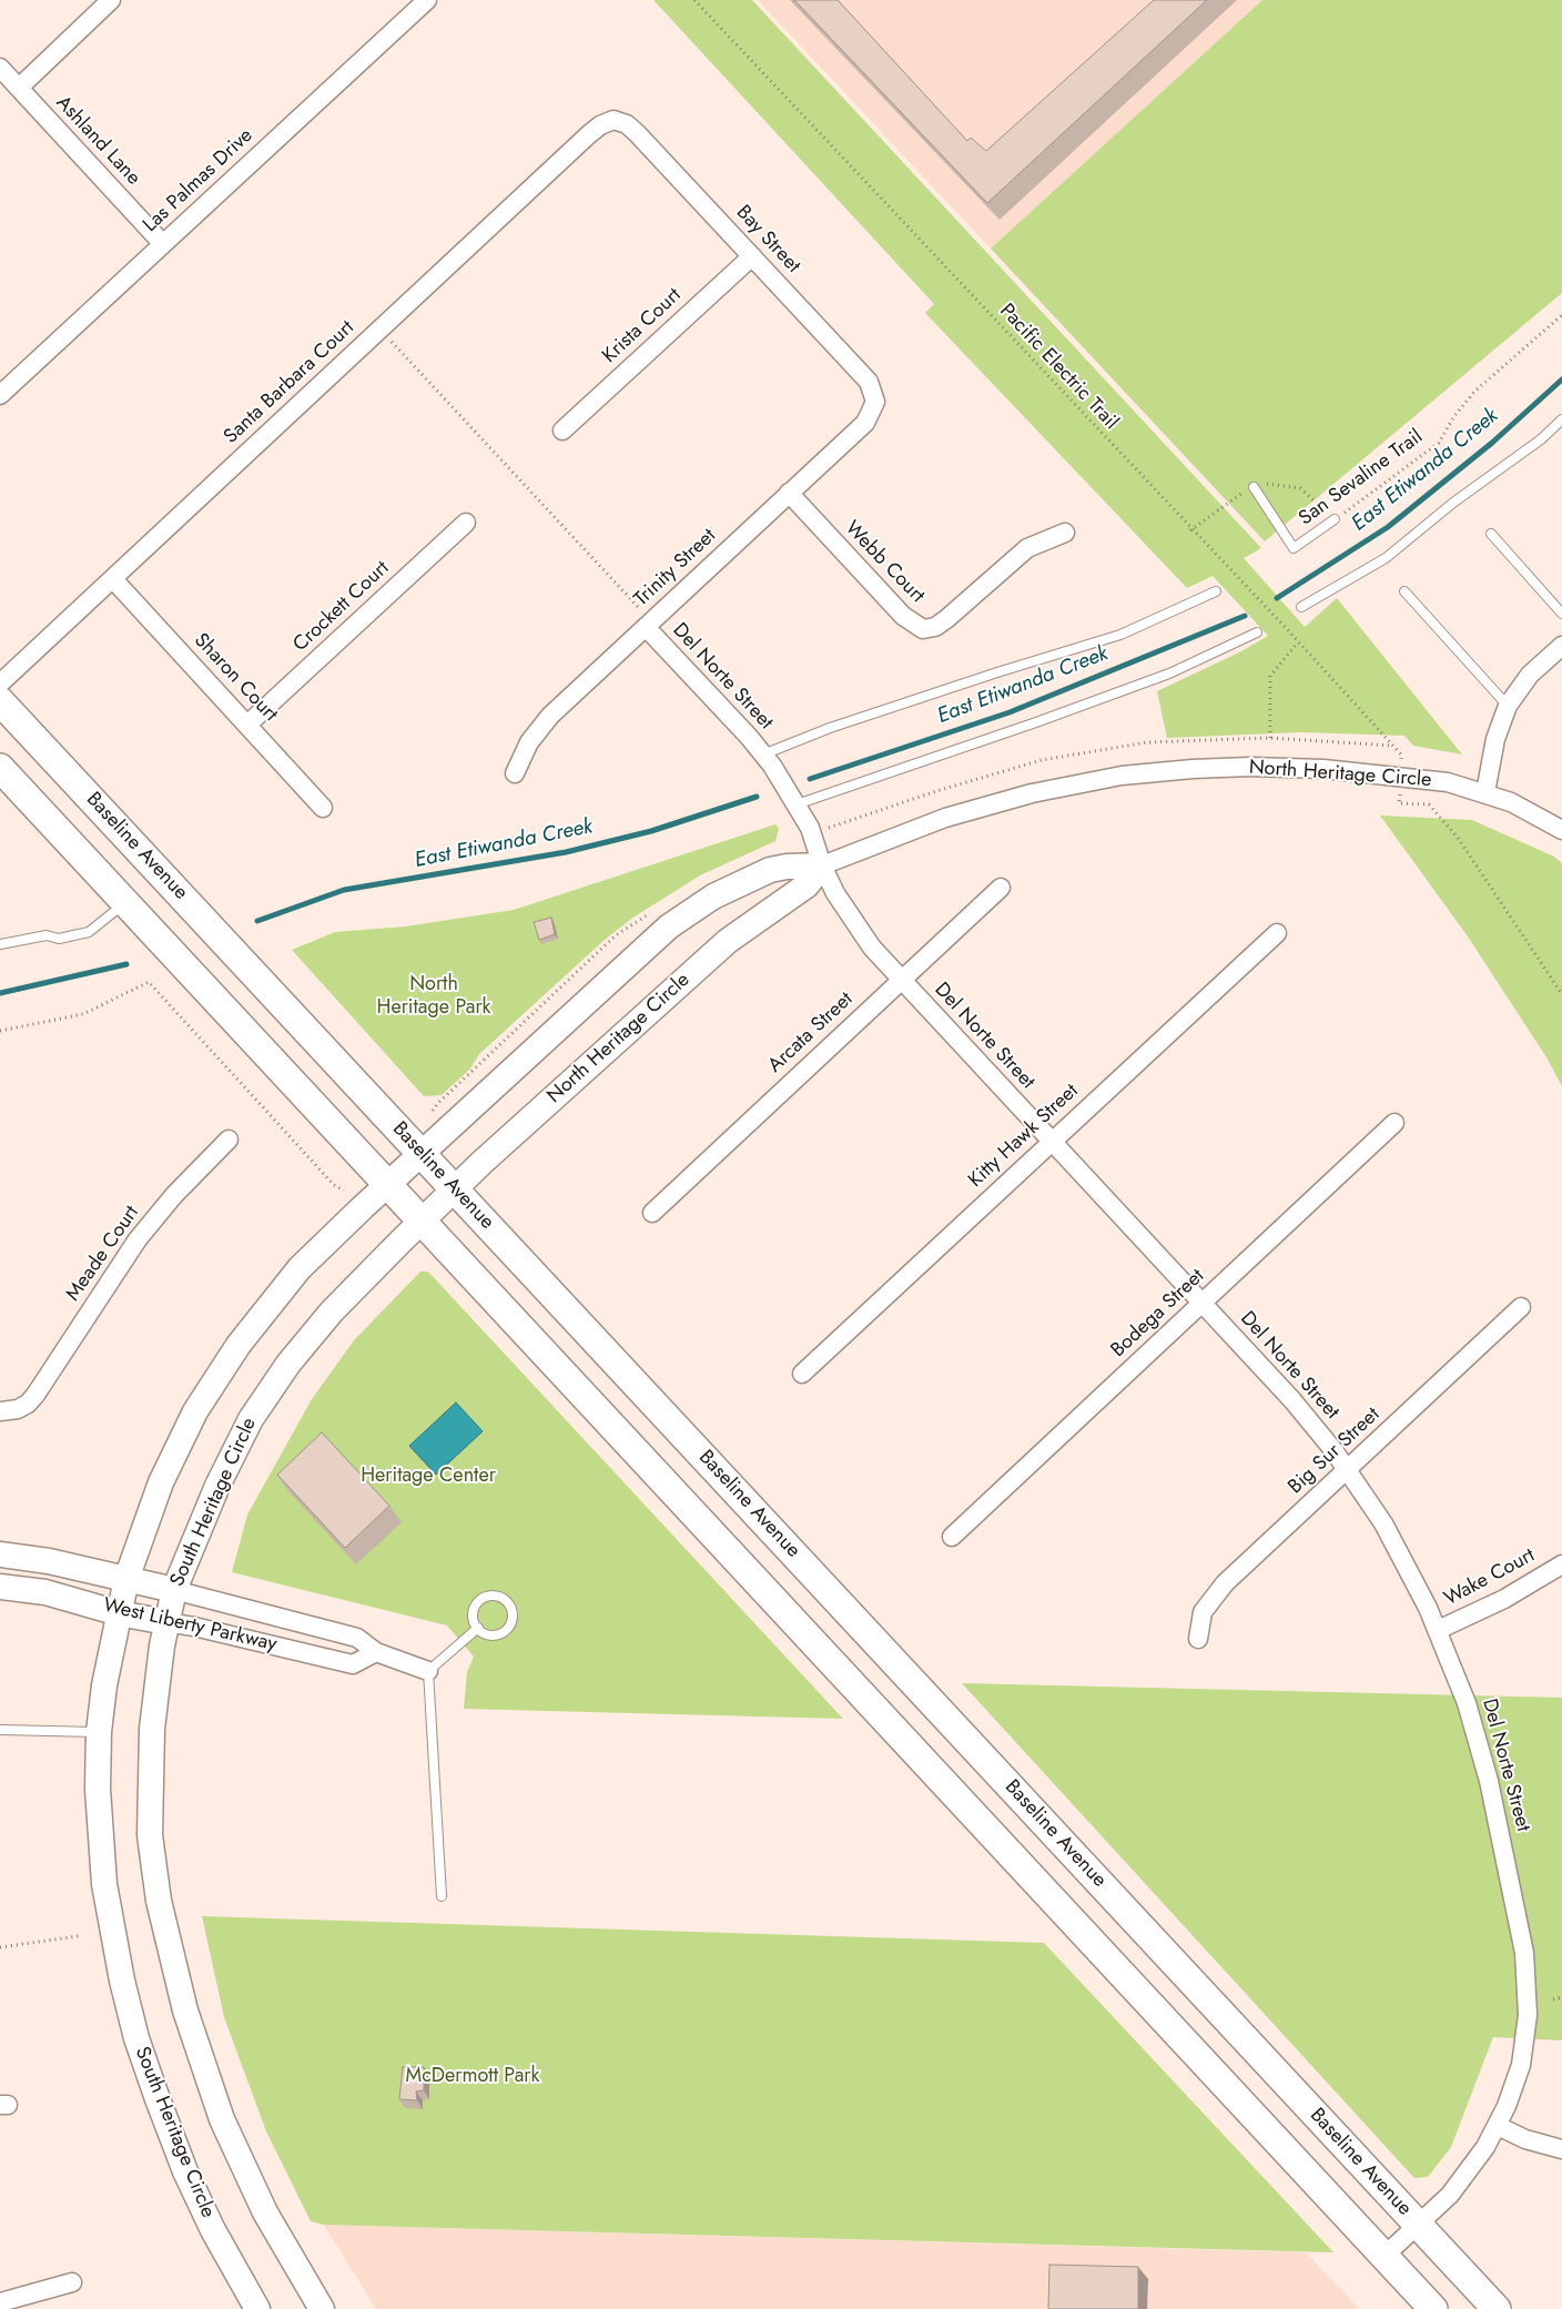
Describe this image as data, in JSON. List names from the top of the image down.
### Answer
{
  "streets": {
    "main road": ["Baseline Avenue"],
    "street": [
      "Ashland Lane",
      "Las Palmas Drive",
      "Bay Street",
      "Krista Court",
      "Santa Barbara Court",
      "Webb Court",
      "Trinity Street",
      "Crockett Court",
      "Del Norte Street",
      "Sharon Court",
      "North Heritage Circle",
      "Arcata Street",
      "Kitty Hawk Street",
      "Meade Court",
      "Bodega Street",
      "Big Sur Street",
      "South Heritage Circle",
      "Wake Court",
      "West Liberty Parkway"
    ],
    "lane": ["San Sevaline Trail"],
    "path": ["Pacific Electric Trail"]
  },
  "crossings": [
    ["Ashland Lane", "Las Palmas Drive"],
    ["Bay Street", "Krista Court"],
    ["Bay Street", "Santa Barbara Court"],
    ["Bay Street", "Trinity Street"],
    ["Santa Barbara Court", "Sharon Court"],
    ["Webb Court", "Trinity Street"],
    ["Trinity Street", "Del Norte Street"],
    ["Crockett Court", "Sharon Court"],
    ["Del Norte Street", "North Heritage Circle"],
    ["Del Norte Street", "Baseline Avenue"],
    ["Del Norte Street", "Arcata Street"],
    ["Del Norte Street", "Kitty Hawk Street"],
    ["Del Norte Street", "Bodega Street"],
    ["Del Norte Street", "Big Sur Street"],
    ["Del Norte Street", "Wake Court"],
    ["North Heritage Circle", "Baseline Avenue"],
    ["North Heritage Circle", "South Heritage Circle"],
    ["Baseline Avenue", "South Heritage Circle"],
    ["South Heritage Circle", "West Liberty Parkway"]
  ],
  "water": ["East Etiwanda Creek"],
  "parks": ["North Heritage Park", "Heritage Center", "McDermott Park"]
}
